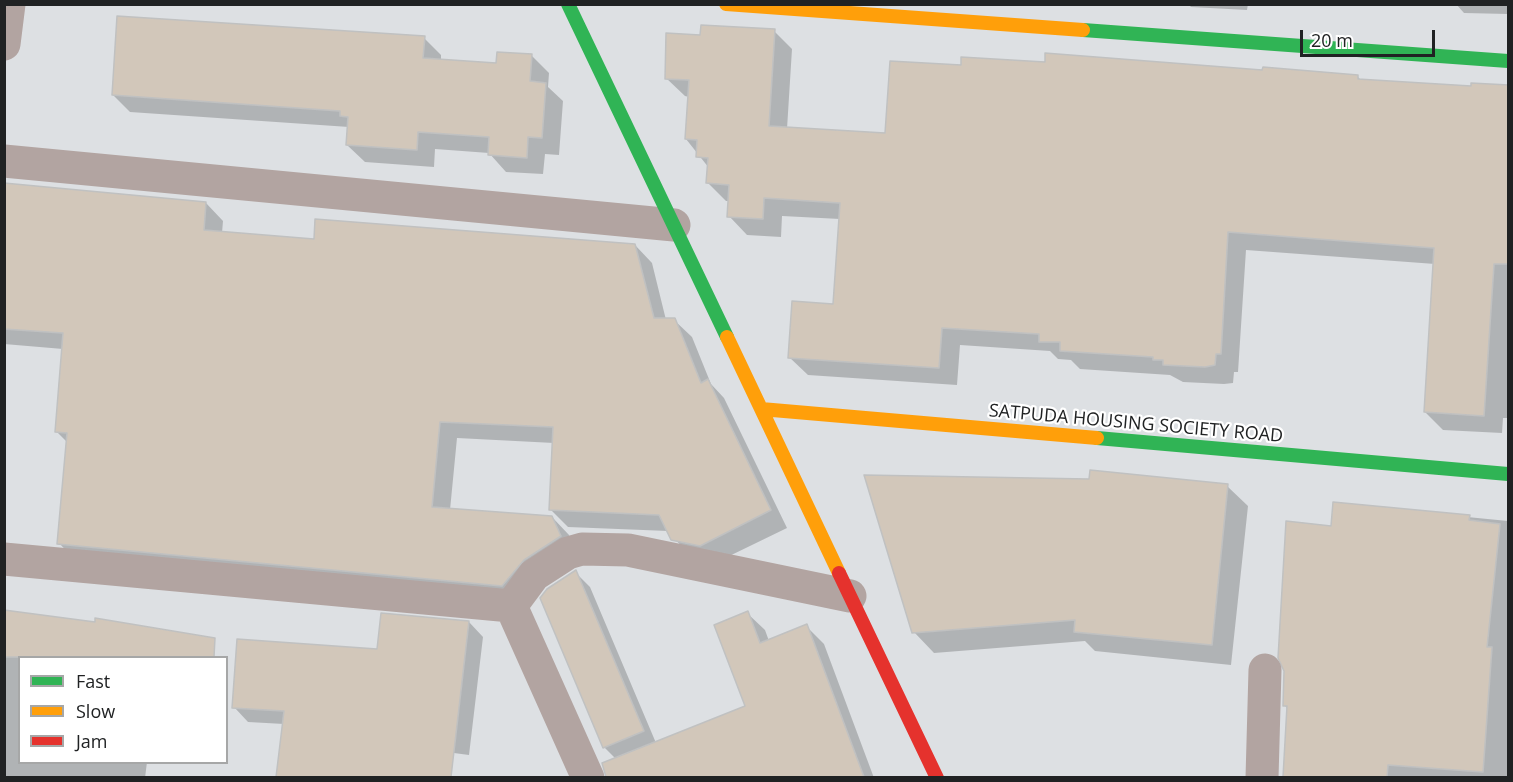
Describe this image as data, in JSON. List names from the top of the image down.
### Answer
{
  "streets": {
    "street": ["SATPUDA HOUSING SOCIETY ROAD"]
  },
  "legend": ["Fast", "Slow", "Jam"],
  "scale_bar": "20 m"
}
